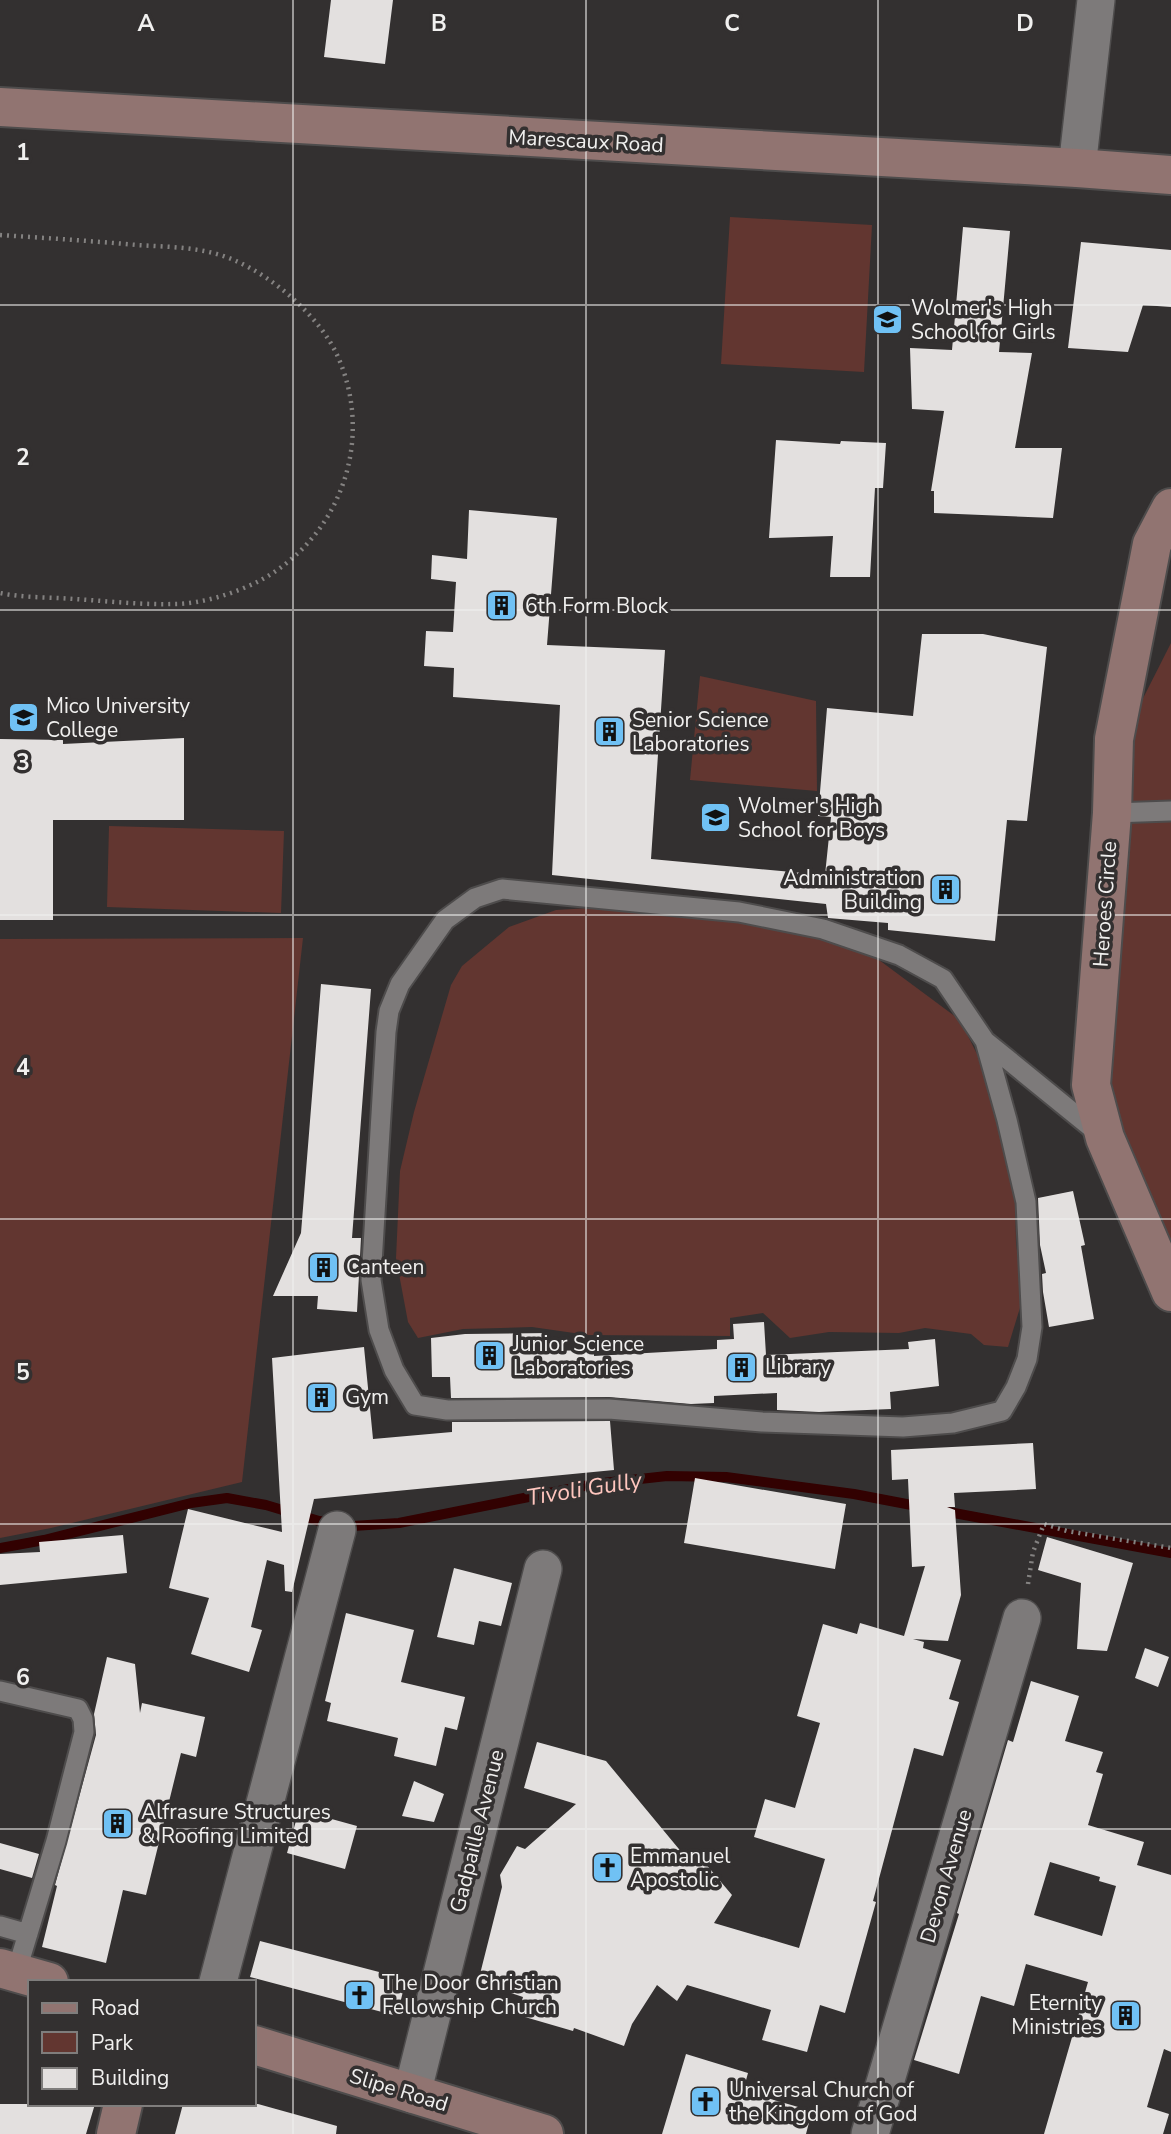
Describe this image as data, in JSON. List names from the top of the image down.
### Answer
{
  "streets": {
    "main road": ["Marescaux Road", "Heroes Circle", "Slipe Road"],
    "street": ["Gadpaille Avenue", "Devon Avenue"]
  },
  "crossings": [
    ["Gadpaille Avenue", "Slipe Road"]
  ],
  "water": ["Tivoli Gully"],
  "places": {
    "school or university": ["Wolmer's High School for Girls", "Mico University College", "Wolmer's High School for Boys"],
    "building": [
      "6th Form Block",
      "Senior Science Laboratories",
      "Administration Building",
      "Canteen",
      "Junior Science Laboratories",
      "Library",
      "Gym",
      "Alfrasure Structures & Roofing Limited",
      "Eternity Ministries"
    ],
    "church": ["Emmanuel Apostolic", "The Door Christian Fellowship Church", "Universal Church of the Kingdom of God"]
  },
  "legend": ["Road", "Park", "Building"],
  "grid": {
    "columns": [
      "A",
      "B",
      "C",
      "D"
    ],
    "rows": [
      "1",
      "2",
      "3",
      "4",
      "5",
      "6"
    ]
  }
}
